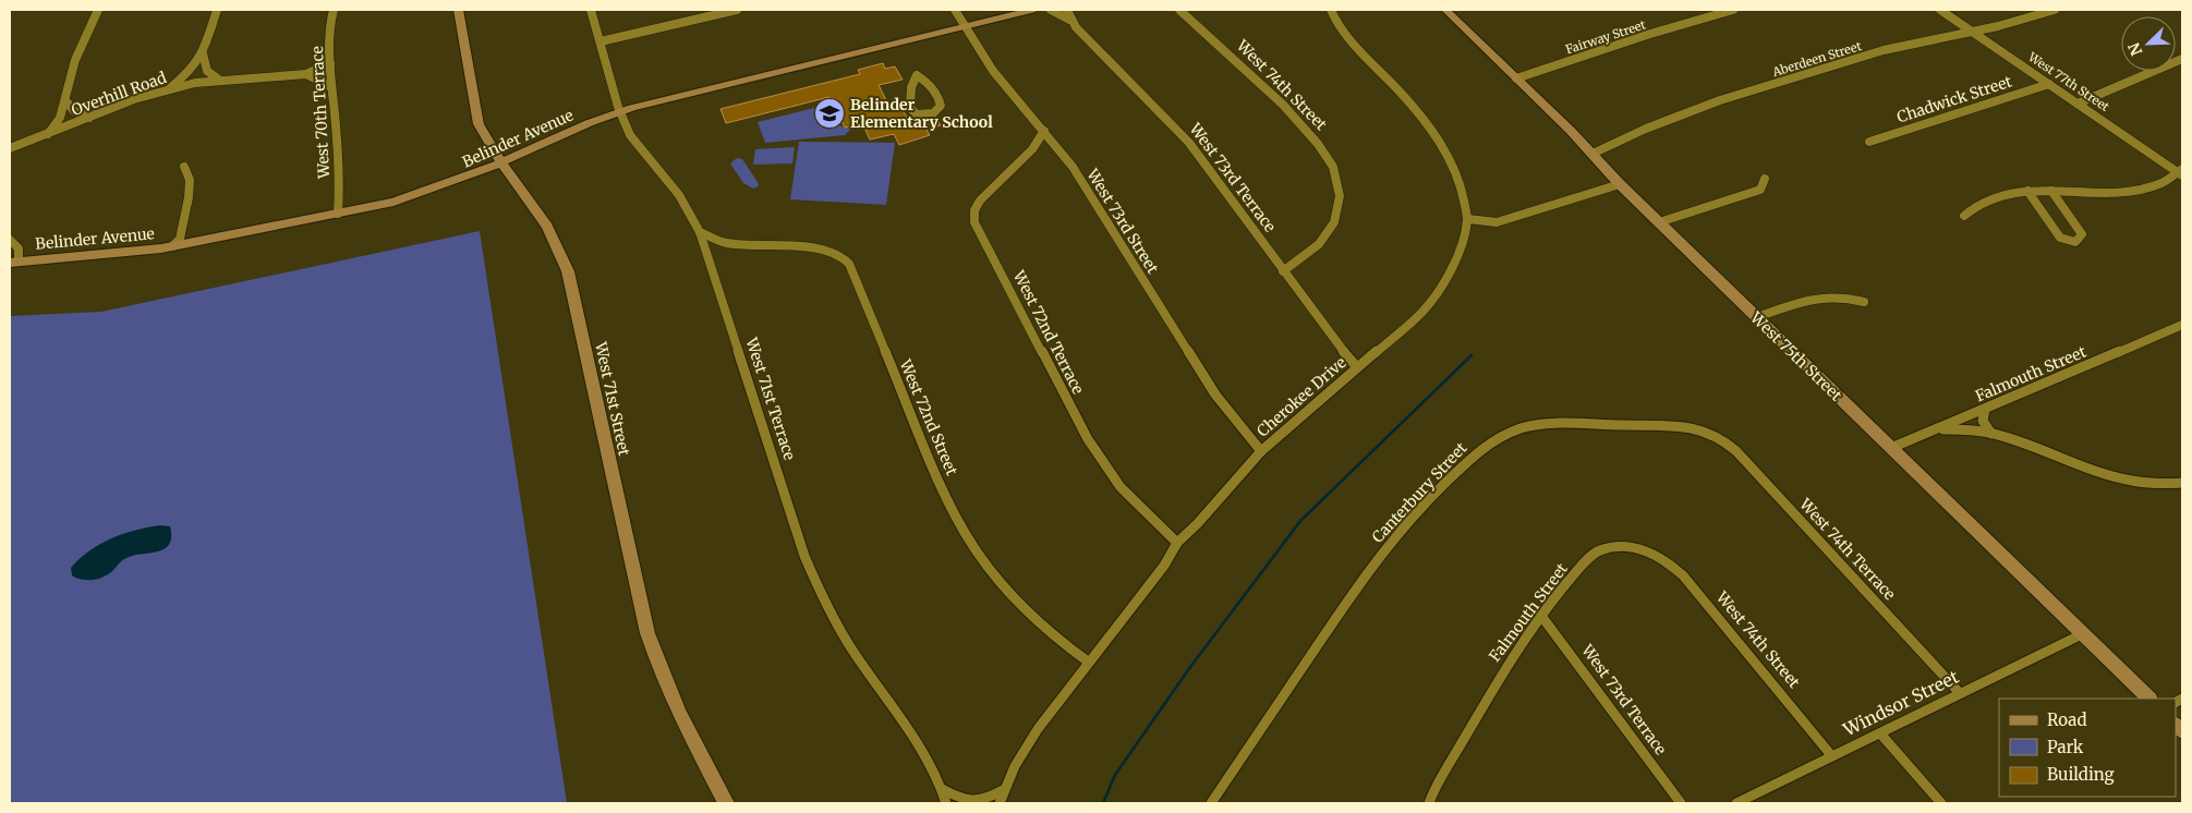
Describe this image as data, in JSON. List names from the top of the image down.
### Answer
{
  "streets": {
    "street": [
      "Fairway Street",
      "Aberdeen Street",
      "West 77th Street",
      "West 74th Street",
      "Overhill Road",
      "Chadwick Street",
      "West 70th Terrace",
      "Belinder Avenue",
      "West 73rd Terrace",
      "West 73rd Street",
      "West 72nd Terrace",
      "West 75th Street",
      "Falmouth Street",
      "Cherokee Drive",
      "West 71st Street",
      "West 71st Terrace",
      "West 72nd Street",
      "Canterbury Street",
      "West 74th Terrace",
      "Windsor Street"
    ]
  },
  "crossings": [
    ["Fairway Street", "West 75th Street"],
    ["Aberdeen Street", "West 77th Street"],
    ["Aberdeen Street", "West 75th Street"],
    ["West 77th Street", "Chadwick Street"],
    ["West 74th Street", "West 73rd Terrace"],
    ["West 74th Street", "Falmouth Street"],
    ["West 74th Street", "Windsor Street"],
    ["Overhill Road", "West 70th Terrace"],
    ["West 70th Terrace", "Belinder Avenue"],
    ["Belinder Avenue", "West 73rd Street"],
    ["Belinder Avenue", "West 71st Street"],
    ["Belinder Avenue", "West 71st Terrace"],
    ["West 73rd Terrace", "Falmouth Street"],
    ["West 73rd Terrace", "Cherokee Drive"],
    ["West 73rd Street", "West 72nd Terrace"],
    ["West 73rd Street", "Cherokee Drive"],
    ["West 72nd Terrace", "Cherokee Drive"],
    ["West 75th Street", "Falmouth Street"],
    ["West 75th Street", "Windsor Street"],
    ["Cherokee Drive", "West 72nd Street"],
    ["West 71st Terrace", "West 72nd Street"],
    ["Canterbury Street", "West 74th Terrace"],
    ["West 74th Terrace", "Windsor Street"]
  ],
  "places": {
    "school or university": ["Belinder Elementary School"]
  },
  "legend": ["Road", "Park", "Building"],
  "north": "bottom left"
}
